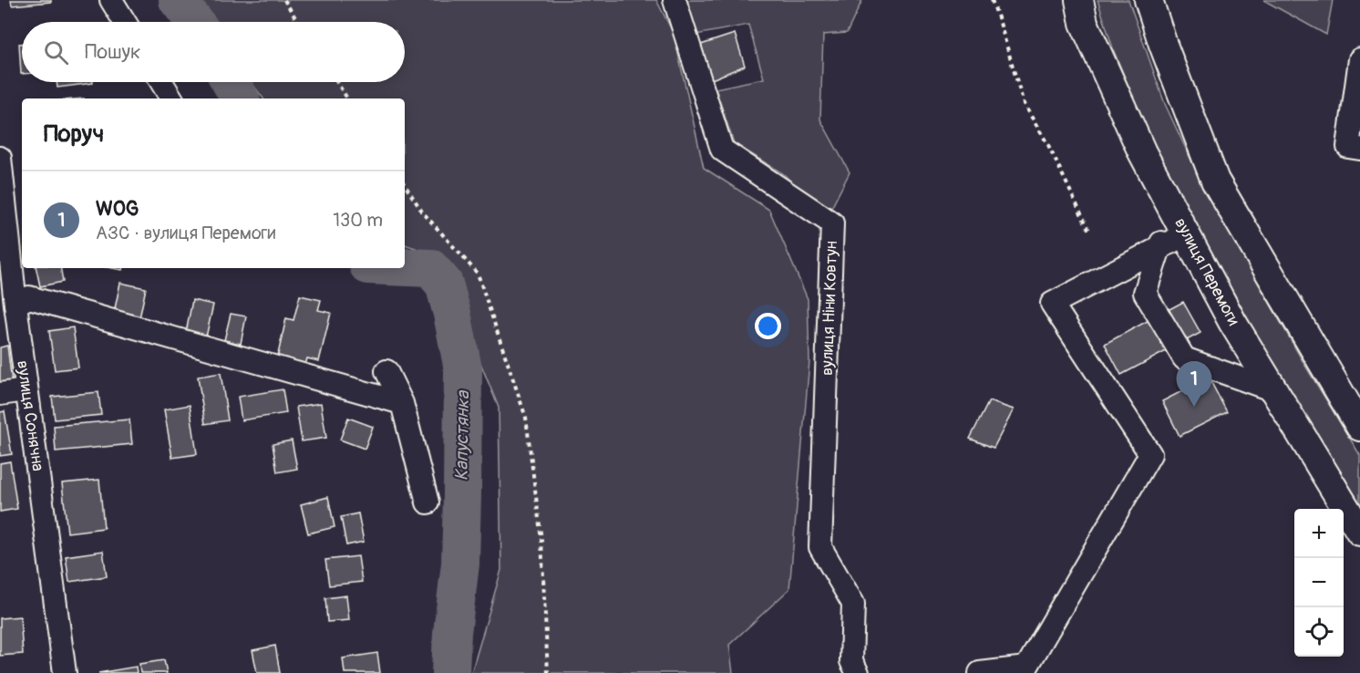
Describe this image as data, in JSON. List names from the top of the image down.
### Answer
{
  "streets": {
    "main road": ["вулиця Перемоги"],
    "street": ["вулиця Ніни Ковтун", "вулиця Сонячна"]
  },
  "water": ["Капустянка"],
  "page": {
    "search": "Пошук",
    "heading": "Поруч",
    "list": [
      {
        "mark": "1",
        "name": "WOG",
        "note": "АЗС · вулиця Перемоги",
        "value": "130 m"
      }
    ],
    "pins": "1",
    "map_buttons": ["+", "−"]
  }
}
